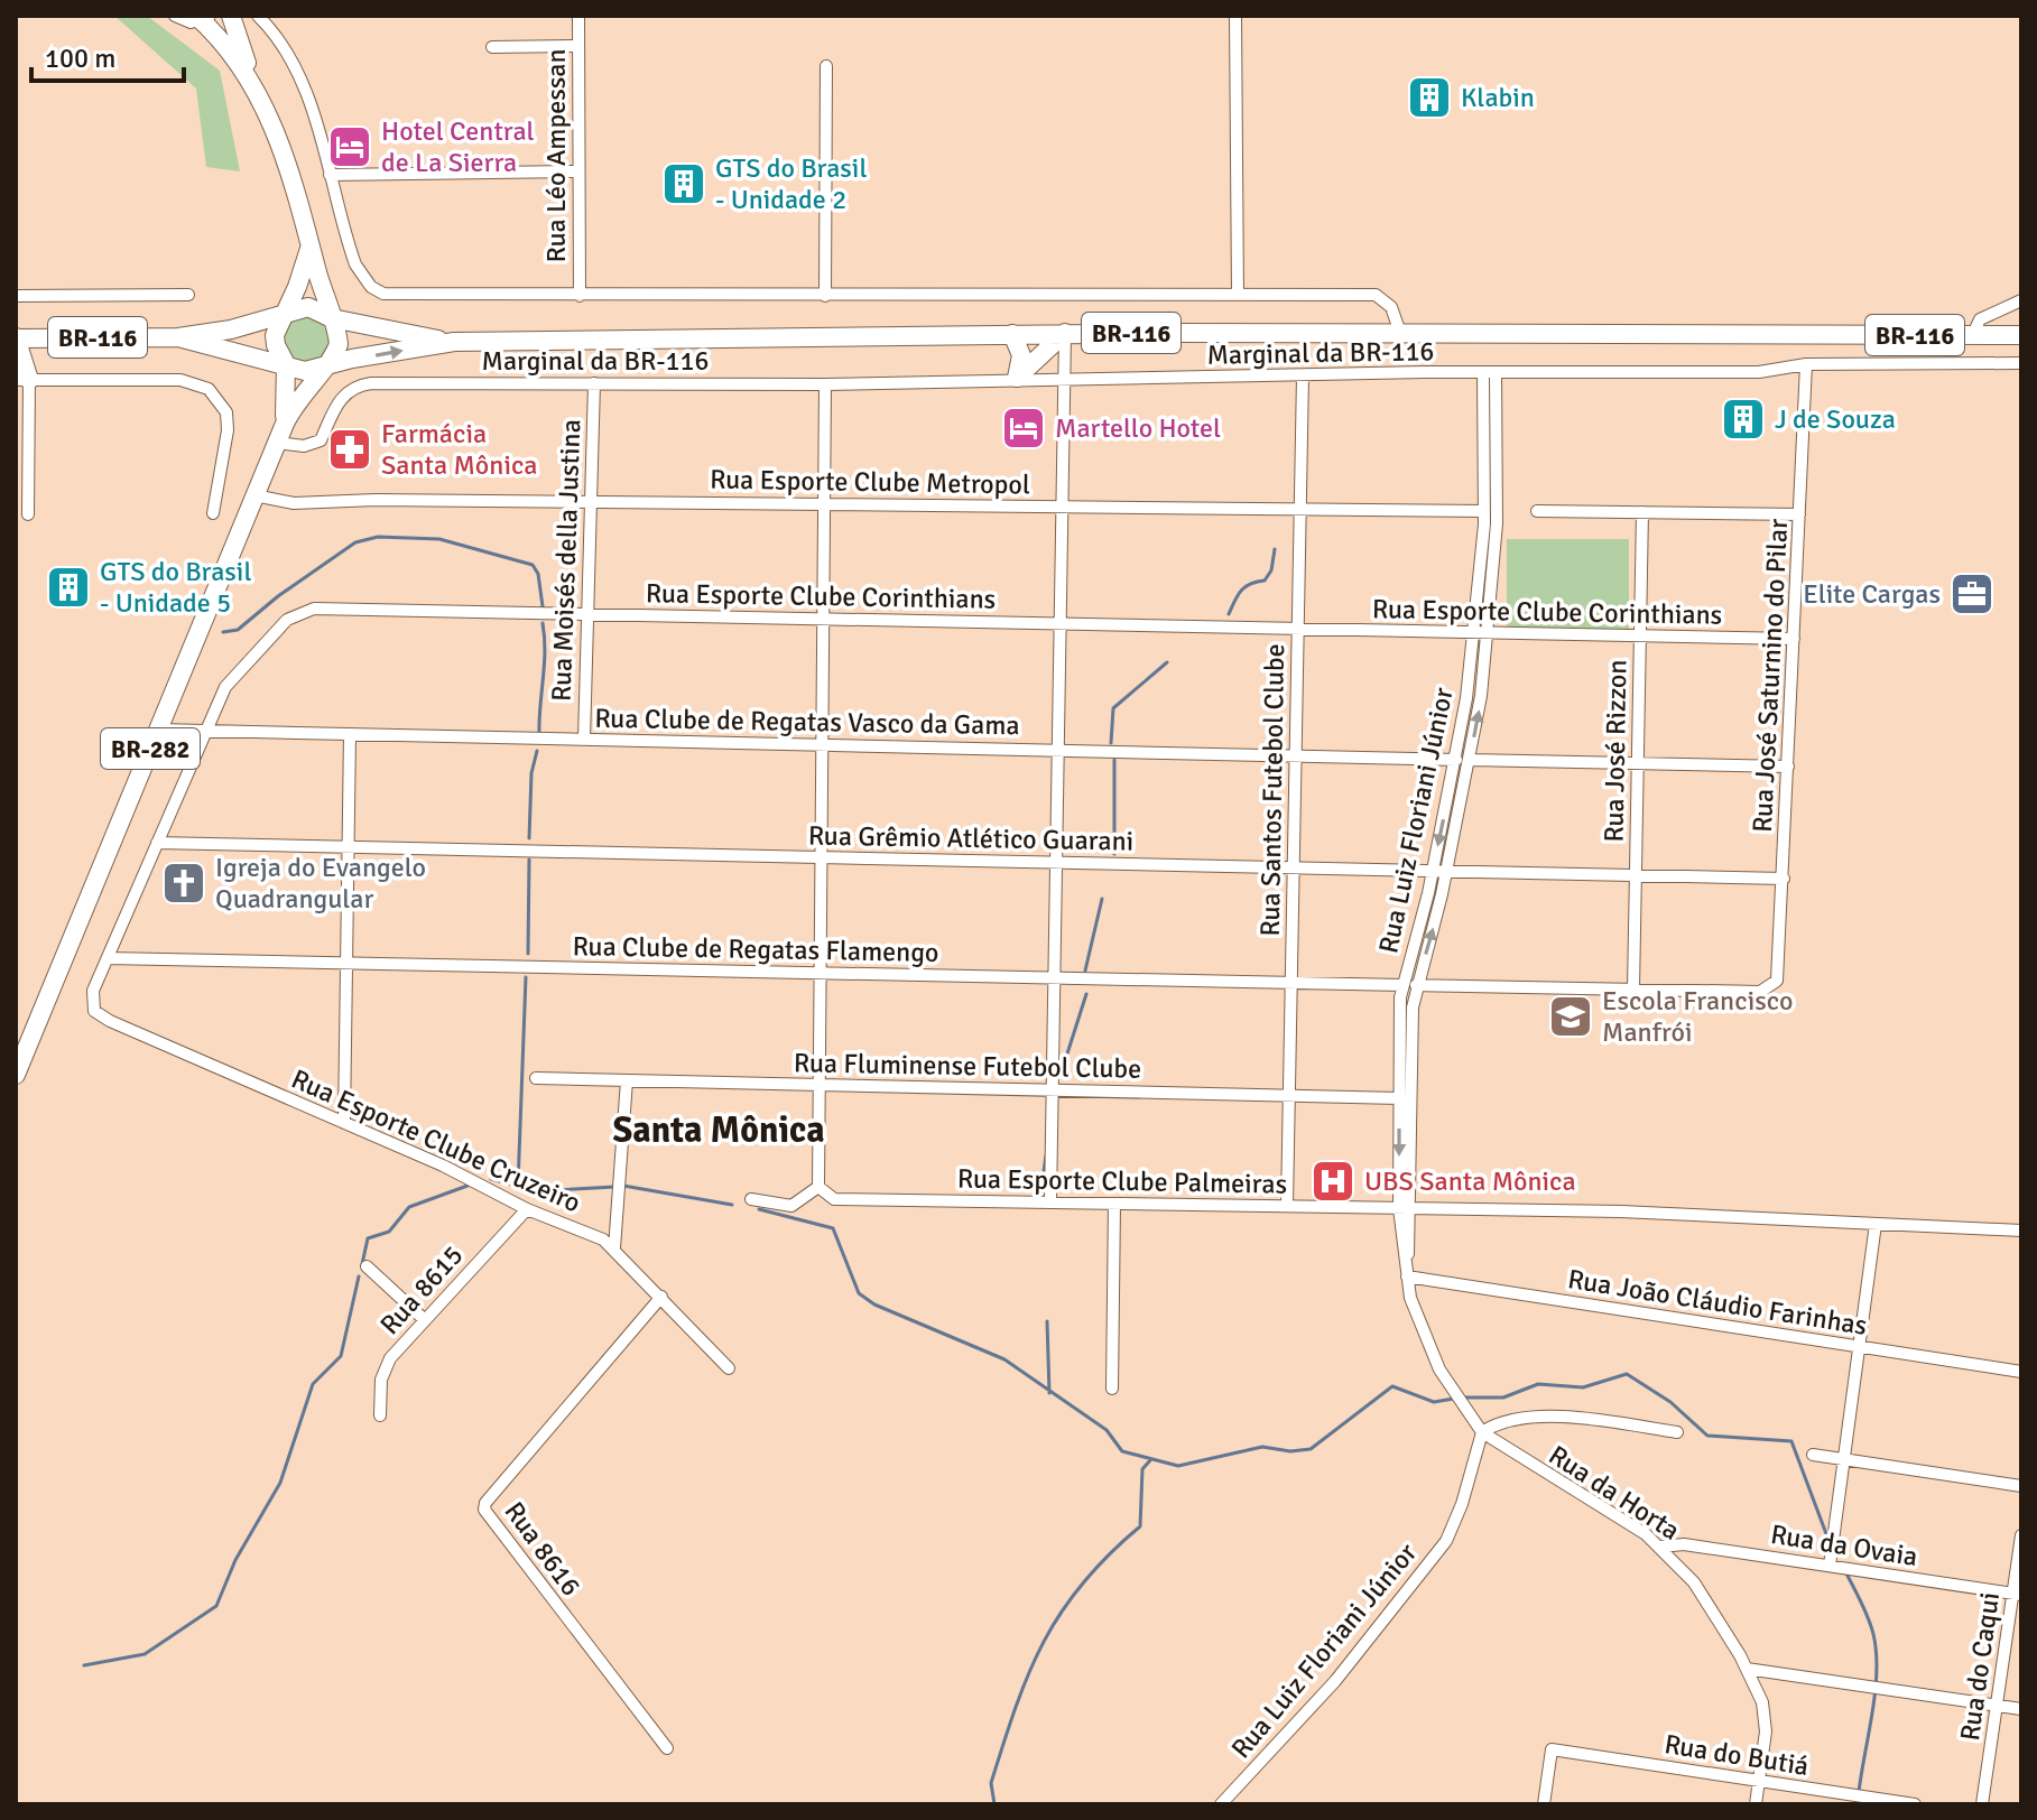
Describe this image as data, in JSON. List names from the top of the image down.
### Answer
{
  "streets": {
    "highway": ["BR-116", "BR-282"],
    "street": [
      "Rua Léo Ampessan",
      "Marginal da BR-116",
      "Rua Esporte Clube Metropol",
      "Rua Moisés della Justina",
      "Rua Esporte Clube Corinthians",
      "Rua José Saturnino do Pilar",
      "Rua Clube de Regatas Vasco da Gama",
      "Rua José Rizzon",
      "Rua Santos Futebol Clube",
      "Rua Luiz Floriani Júnior",
      "Rua Grêmio Atlético Guarani",
      "Rua Clube de Regatas Flamengo",
      "Rua Fluminense Futebol Clube",
      "Rua Esporte Clube Cruzeiro",
      "Rua Esporte Clube Palmeiras",
      "Rua 8615",
      "Rua João Cláudio Farinhas",
      "Rua da Horta",
      "Rua da Ovaia",
      "Rua 8616",
      "Rua do Caqui",
      "Rua do Butiá"
    ]
  },
  "crossings": [
    ["Rua Léo Ampessan", "Marginal da BR-116"],
    ["BR-116", "Marginal da BR-116"],
    ["BR-116", "BR-282"],
    ["Marginal da BR-116", "Rua Moisés della Justina"],
    ["Marginal da BR-116", "Rua José Saturnino do Pilar"],
    ["Marginal da BR-116", "BR-282"],
    ["Marginal da BR-116", "Rua Santos Futebol Clube"],
    ["Marginal da BR-116", "Rua Luiz Floriani Júnior"],
    ["Rua Esporte Clube Metropol", "Rua Moisés della Justina"],
    ["Rua Esporte Clube Metropol", "BR-282"],
    ["Rua Esporte Clube Metropol", "Rua Santos Futebol Clube"],
    ["Rua Esporte Clube Metropol", "Rua Luiz Floriani Júnior"],
    ["Rua Moisés della Justina", "Rua Esporte Clube Corinthians"],
    ["Rua Moisés della Justina", "Rua Clube de Regatas Vasco da Gama"],
    ["Rua Esporte Clube Corinthians", "Rua José Saturnino do Pilar"],
    ["Rua Esporte Clube Corinthians", "Rua Clube de Regatas Vasco da Gama"],
    ["Rua Esporte Clube Corinthians", "Rua José Rizzon"],
    ["Rua Esporte Clube Corinthians", "Rua Santos Futebol Clube"],
    ["Rua Esporte Clube Corinthians", "Rua Luiz Floriani Júnior"],
    ["Rua Esporte Clube Corinthians", "Rua Grêmio Atlético Guarani"],
    ["Rua Esporte Clube Corinthians", "Rua Clube de Regatas Flamengo"],
    ["Rua Esporte Clube Corinthians", "Rua Esporte Clube Cruzeiro"],
    ["Rua José Saturnino do Pilar", "Rua José Rizzon"],
    ["Rua José Saturnino do Pilar", "Rua Grêmio Atlético Guarani"],
    ["Rua Clube de Regatas Vasco da Gama", "BR-282"],
    ["Rua Clube de Regatas Vasco da Gama", "Rua Santos Futebol Clube"],
    ["Rua Clube de Regatas Vasco da Gama", "Rua Luiz Floriani Júnior"],
    ["Rua José Rizzon", "Rua Grêmio Atlético Guarani"],
    ["Rua Santos Futebol Clube", "Rua Grêmio Atlético Guarani"],
    ["Rua Santos Futebol Clube", "Rua Clube de Regatas Flamengo"],
    ["Rua Santos Futebol Clube", "Rua Fluminense Futebol Clube"],
    ["Rua Santos Futebol Clube", "Rua Esporte Clube Palmeiras"],
    ["Rua Luiz Floriani Júnior", "Rua Grêmio Atlético Guarani"],
    ["Rua Luiz Floriani Júnior", "Rua Clube de Regatas Flamengo"],
    ["Rua Luiz Floriani Júnior", "Rua Fluminense Futebol Clube"],
    ["Rua Luiz Floriani Júnior", "Rua Esporte Clube Palmeiras"],
    ["Rua Luiz Floriani Júnior", "Rua João Cláudio Farinhas"],
    ["Rua Luiz Floriani Júnior", "Rua da Horta"],
    ["Rua Esporte Clube Cruzeiro", "Rua 8615"],
    ["Rua Esporte Clube Cruzeiro", "Rua 8616"],
    ["Rua da Horta", "Rua da Ovaia"],
    ["Rua da Horta", "Rua do Butiá"],
    ["Rua da Ovaia", "Rua do Caqui"]
  ],
  "districts": ["Santa Mônica"],
  "places": {
    "building": [
      "Klabin",
      "GTS do Brasil - Unidade 2",
      "J de Souza",
      "GTS do Brasil - Unidade 5"
    ],
    "hotel": ["Hotel Central de La Sierra", "Martello Hotel"],
    "pharmacy": ["Farmácia Santa Mônica"],
    "office": ["Elite Cargas"],
    "church": ["Igreja do Evangelo Quadrangular"],
    "school or university": ["Escola Francisco Manfrói"],
    "hospital": ["UBS Santa Mônica"]
  },
  "scale_bar": "100 m"
}
